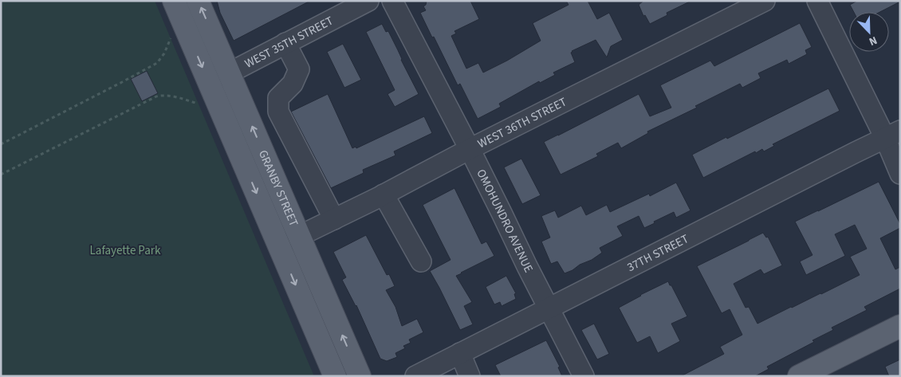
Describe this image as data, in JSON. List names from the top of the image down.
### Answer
{
  "streets": {
    "main road": ["GRANBY STREET"],
    "street": [
      "WEST 35TH STREET",
      "WEST 36TH STREET",
      "OMOHUNDRO AVENUE",
      "37TH STREET"
    ]
  },
  "crossings": [
    ["WEST 35TH STREET", "GRANBY STREET"],
    ["WEST 36TH STREET", "GRANBY STREET"],
    ["WEST 36TH STREET", "OMOHUNDRO AVENUE"],
    ["OMOHUNDRO AVENUE", "37TH STREET"]
  ],
  "parks": ["Lafayette Park"],
  "north": "bottom right"
}
